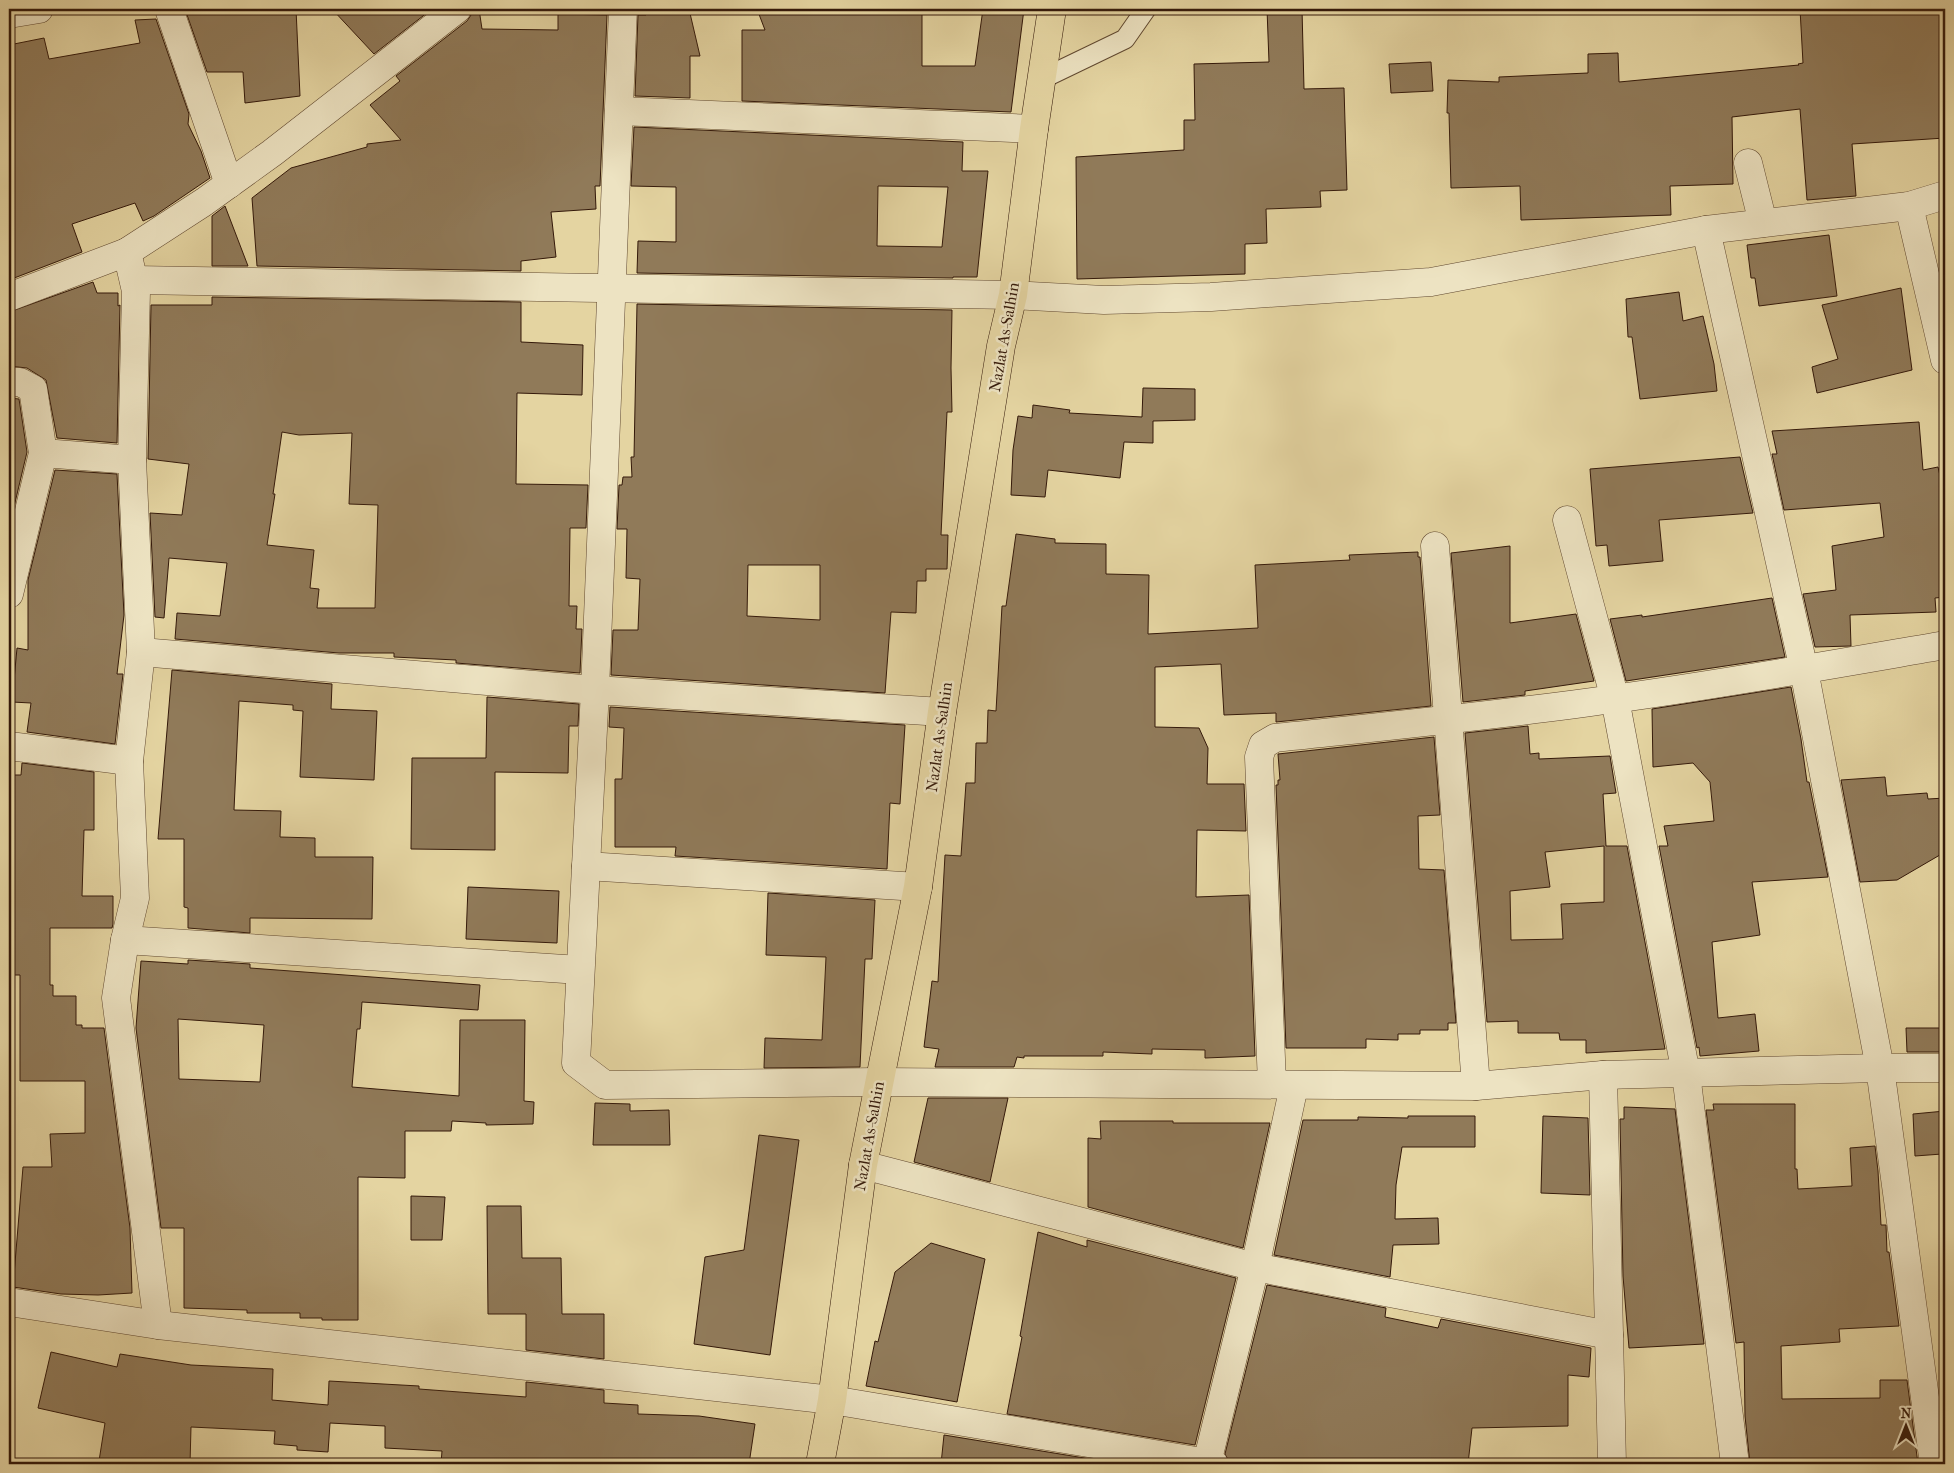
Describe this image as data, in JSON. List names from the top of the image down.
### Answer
{
  "streets": {
    "main road": ["Nazlat As-Salhin"]
  },
  "north": "top"
}
